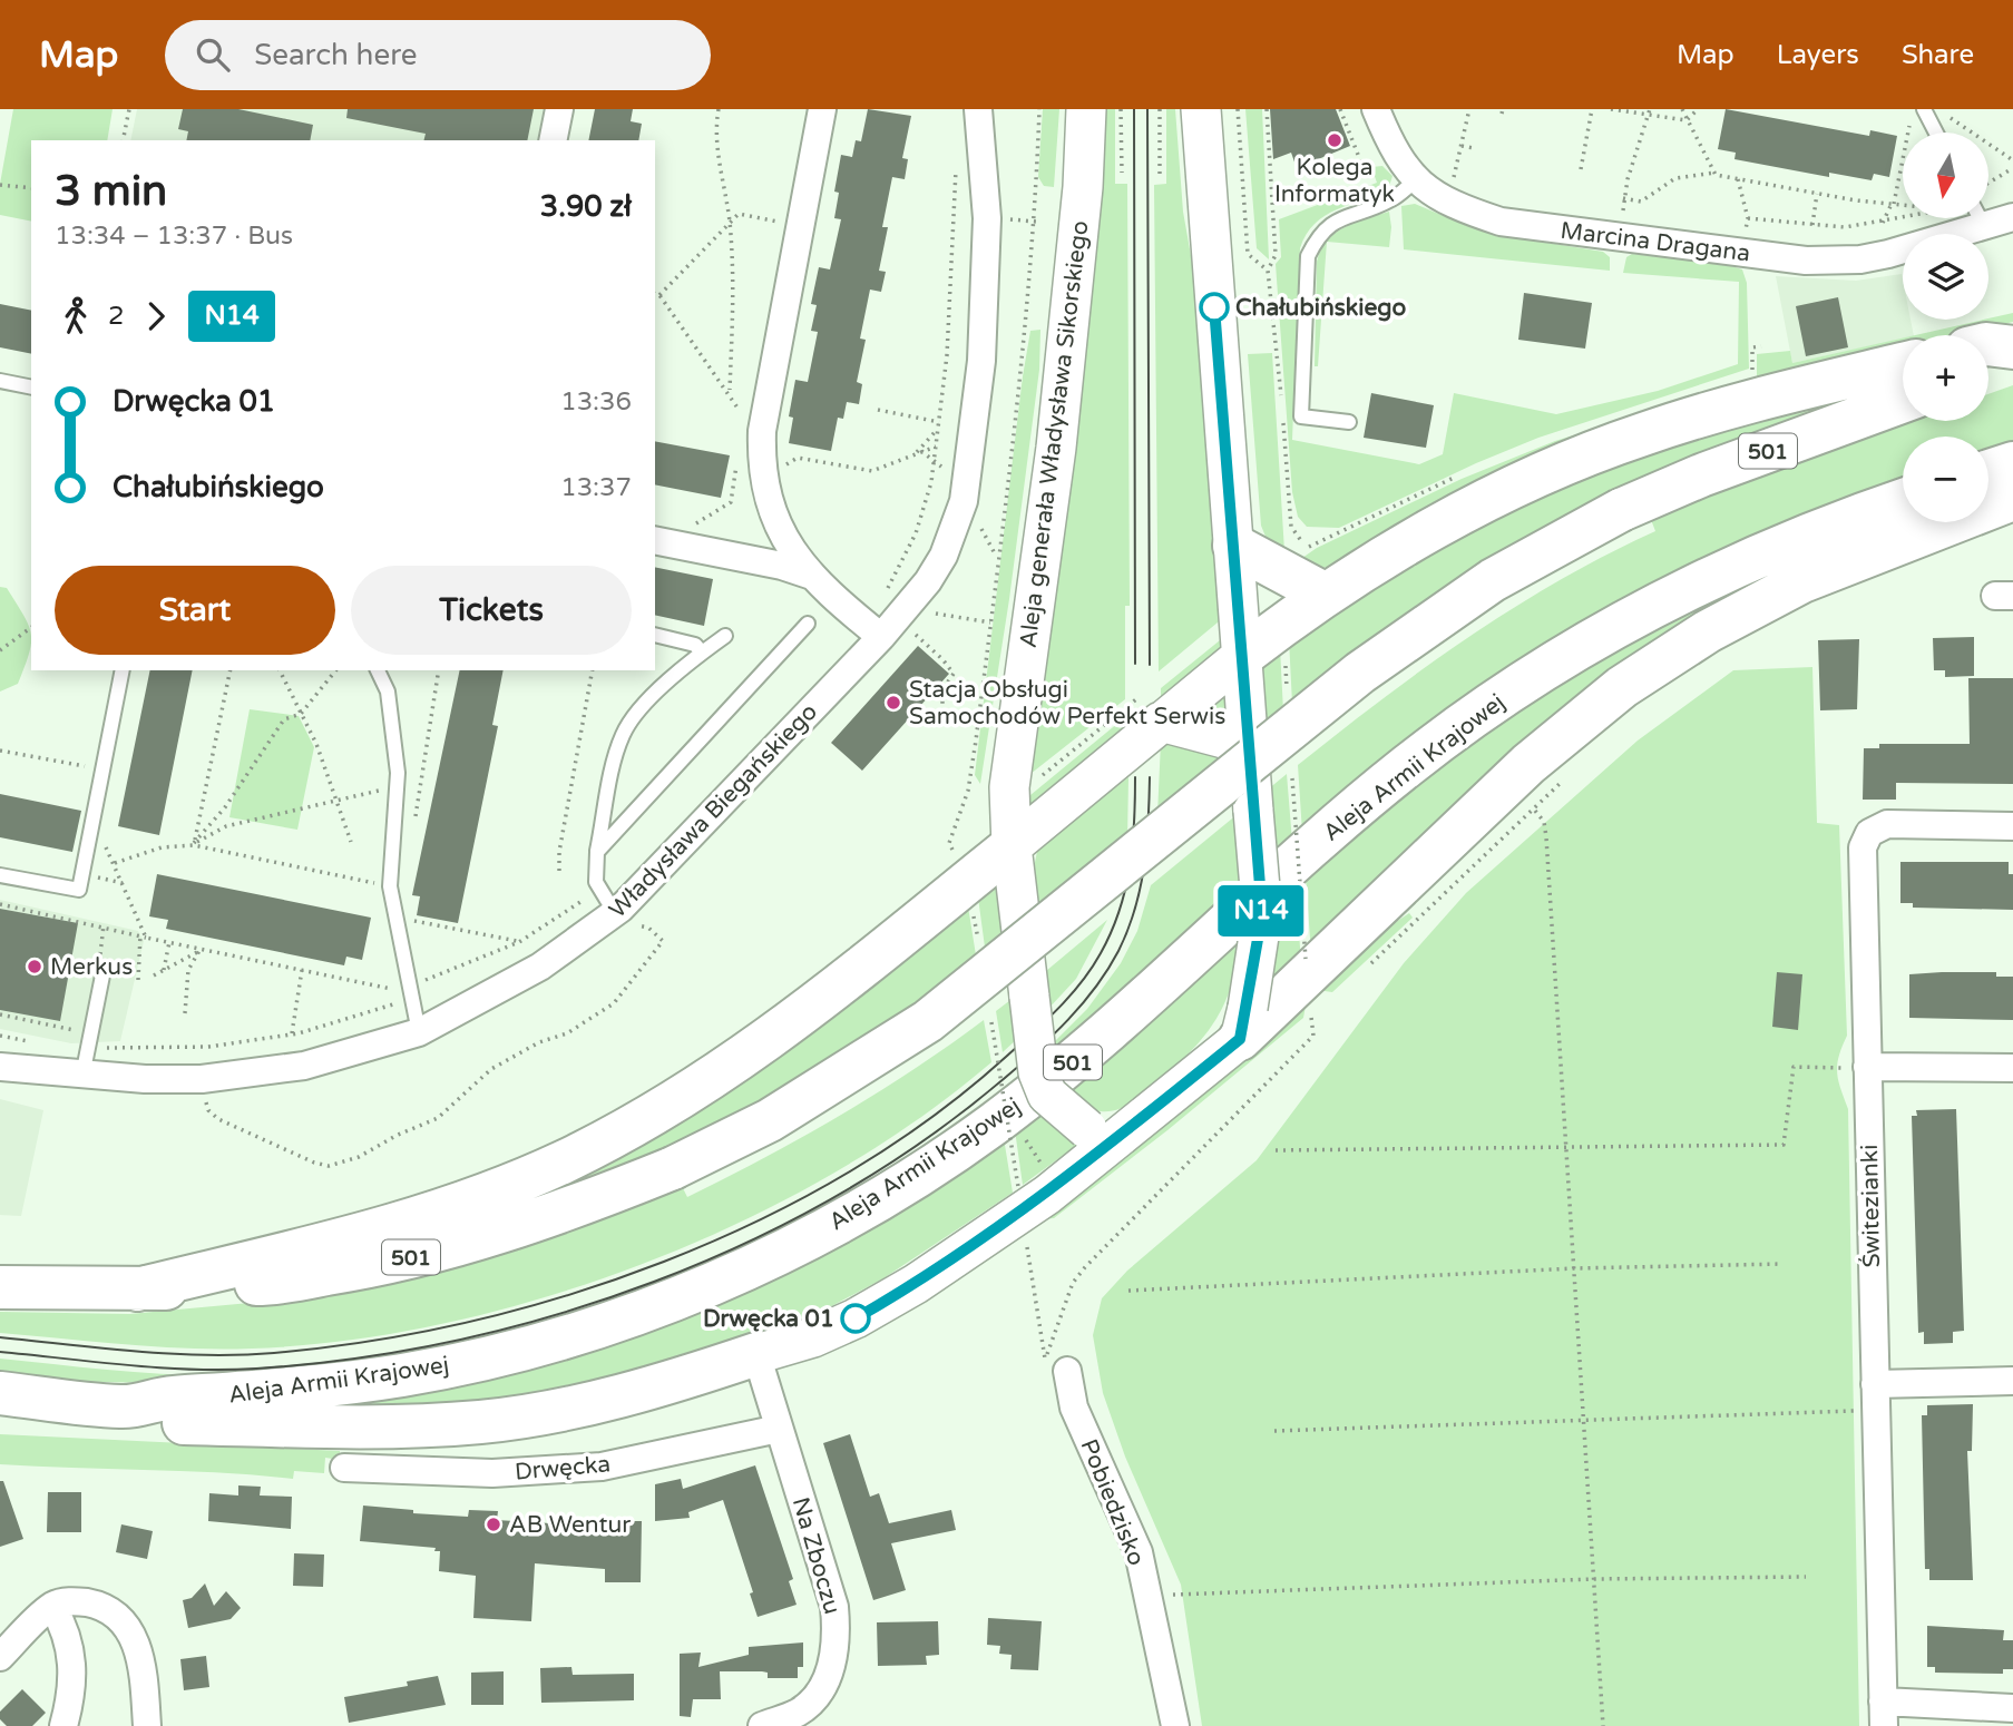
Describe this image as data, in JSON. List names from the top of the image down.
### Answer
{
  "streets": {
    "main road": ["501", "Aleja Armii Krajowej"],
    "street": [
      "Marcina Dragana",
      "Aleja generała Władysława Sikorskiego",
      "Władysława Biegańskiego",
      "Świtezianki",
      "Drwęcka",
      "Pobiedzisko",
      "Na Zboczu"
    ]
  },
  "crossings": [
    ["Drwęcka", "Na Zboczu"]
  ],
  "places": [
    "Kolega Informatyk",
    "Chałubińskiego",
    "Stacja Obsługi Samochodów Perfekt Serwis",
    "Merkus",
    "Drwęcka 01",
    "AB Wentur"
  ],
  "lines": ["bus line N14"],
  "north": "bottom",
  "page": {
    "header": "Map",
    "search": "Search here",
    "nav": ["Map", "Layers", "Share"],
    "on_map": "N14",
    "map_buttons": ["+", "−"],
    "heading": ["3 min", "13:34 – 13:37 · Bus", "3.90 zł"],
    "legs": ["2", "N14"],
    "list": [
      {
        "name": "Drwęcka 01",
        "value": "13:36"
      },
      {
        "name": "Chałubińskiego",
        "value": "13:37"
      }
    ],
    "buttons": ["Start", "Tickets"]
  }
}
